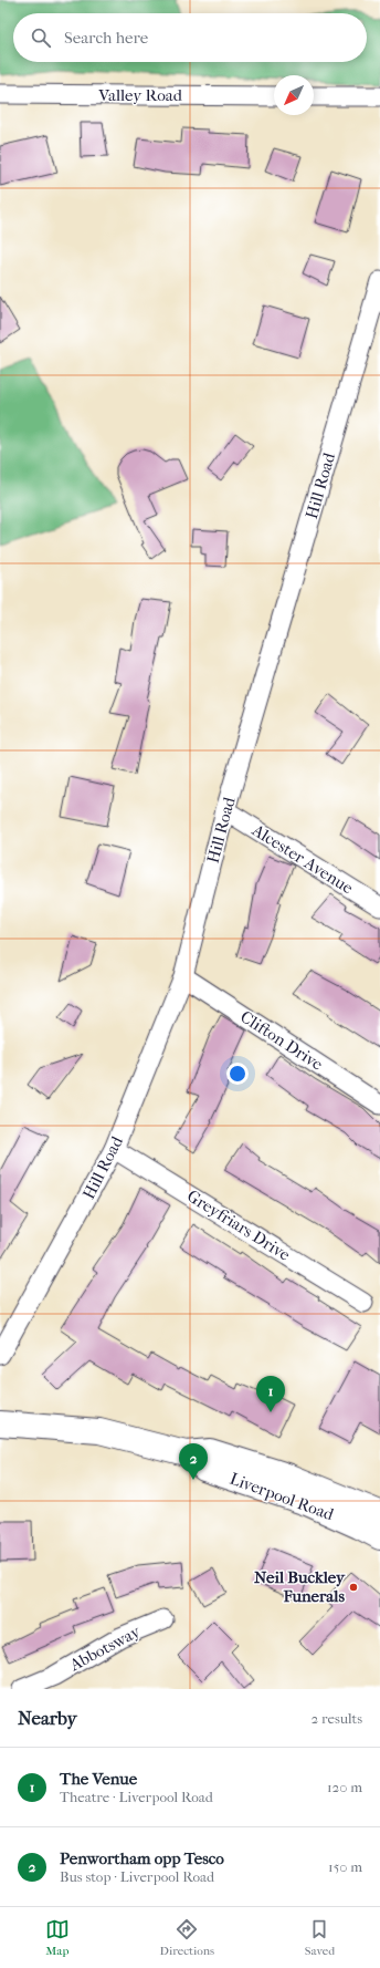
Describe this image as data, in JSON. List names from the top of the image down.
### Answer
{
  "streets": {
    "street": [
      "Valley Road",
      "Hill Road",
      "Alcester Avenue",
      "Clifton Drive",
      "Greyfriars Drive",
      "Liverpool Road",
      "Abbotsway"
    ]
  },
  "crossings": [
    ["Hill Road", "Alcester Avenue"],
    ["Hill Road", "Clifton Drive"],
    ["Hill Road", "Greyfriars Drive"]
  ],
  "places": ["Neil Buckley Funerals"],
  "north": "bottom left",
  "page": {
    "search": "Search here",
    "pins": ["1", "2"],
    "heading": ["Nearby", "2 results"],
    "list": [
      {
        "mark": "1",
        "name": "The Venue",
        "note": "Theatre · Liverpool Road",
        "value": "120 m"
      },
      {
        "mark": "2",
        "name": "Penwortham opp Tesco",
        "note": "Bus stop · Liverpool Road",
        "value": "150 m"
      }
    ],
    "nav": ["Map", "Directions", "Saved"]
  }
}
